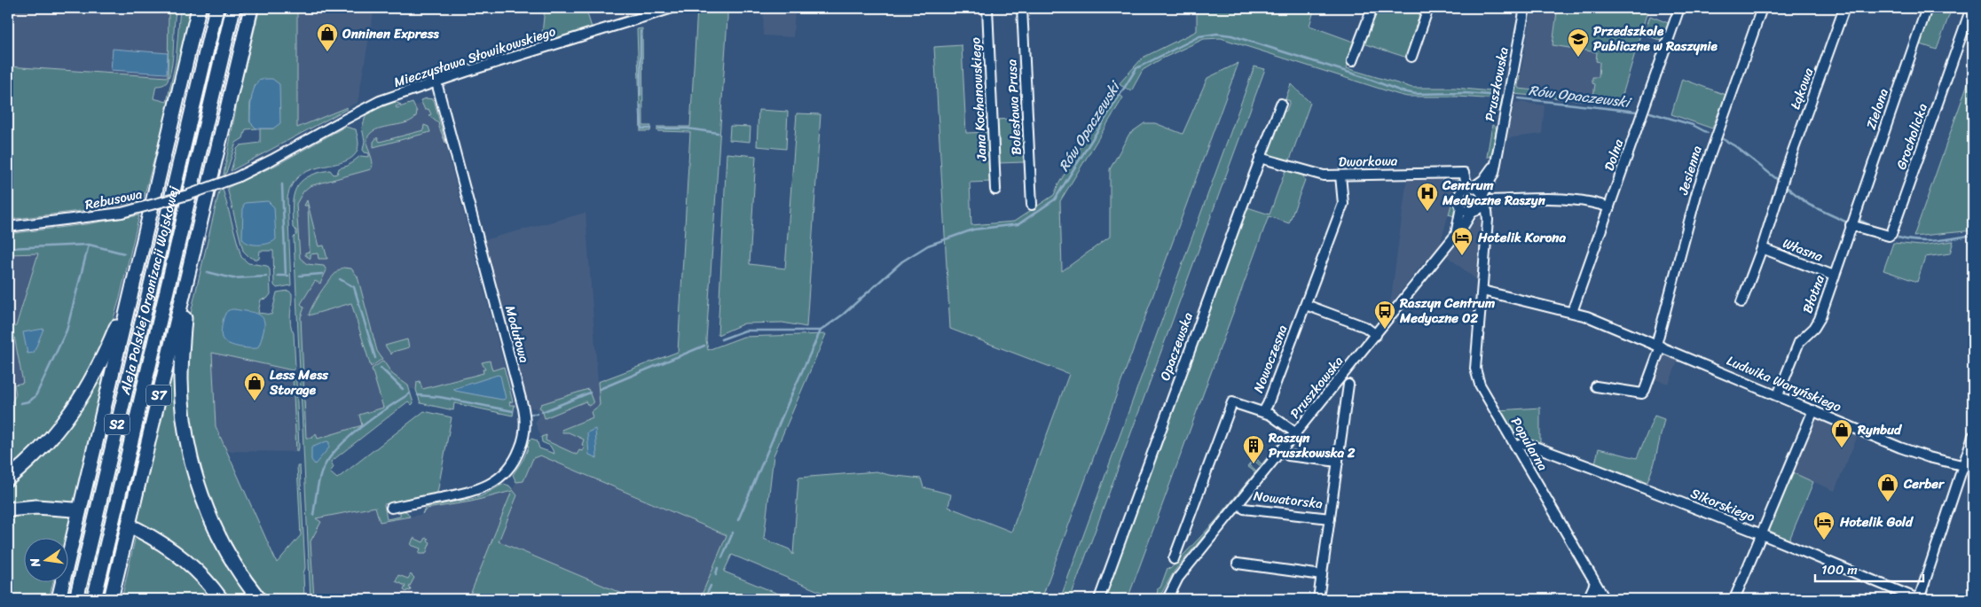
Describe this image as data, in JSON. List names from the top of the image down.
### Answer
{
  "streets": {
    "highway": ["Aleja Polskiej Organizacji Wojskowej", "S7", "S2"],
    "street": [
      "Mieczysława Słowikowskiego",
      "Pruszkowska",
      "Łąkowa",
      "Jana Kochanowskiego",
      "Bolesława Prusa",
      "Zielona",
      "Grocholicka",
      "Dolna",
      "Dworkowa",
      "Jesienna",
      "Rebusowa",
      "Własna",
      "Błotna",
      "Modułowa",
      "Opaczewska",
      "Nowoczesna",
      "Ludwika Waryńskiego",
      "Popularna",
      "Nowatorska",
      "Sikorskiego"
    ]
  },
  "crossings": [
    ["Mieczysława Słowikowskiego", "Rebusowa"],
    ["Mieczysława Słowikowskiego", "Modułowa"],
    ["Pruszkowska", "Dworkowa"],
    ["Łąkowa", "Własna"],
    ["Zielona", "Grocholicka"],
    ["Zielona", "Błotna"],
    ["Grocholicka", "Błotna"],
    ["Dolna", "Ludwika Waryńskiego"],
    ["Dworkowa", "Opaczewska"],
    ["Dworkowa", "Nowoczesna"],
    ["Jesienna", "Ludwika Waryńskiego"],
    ["Własna", "Błotna"],
    ["Błotna", "Ludwika Waryńskiego"],
    ["Ludwika Waryńskiego", "Popularna"],
    ["Popularna", "Sikorskiego"]
  ],
  "water": ["Rów Opaczewski"],
  "places": {
    "shop": [
      "Onninen Express",
      "Less Mess Storage",
      "Rynbud",
      "Cerber"
    ],
    "school or university": ["Przedszkole Publiczne w Raszynie"],
    "hospital": ["Centrum Medyczne Raszyn"],
    "hotel": ["Hotelik Korona", "Hotelik Gold"],
    "bus stop": ["Raszyn Centrum Medyczne 02"],
    "building": ["Raszyn Pruszkowska 2"]
  },
  "scale_bar": "100 m",
  "north": "left"
}
